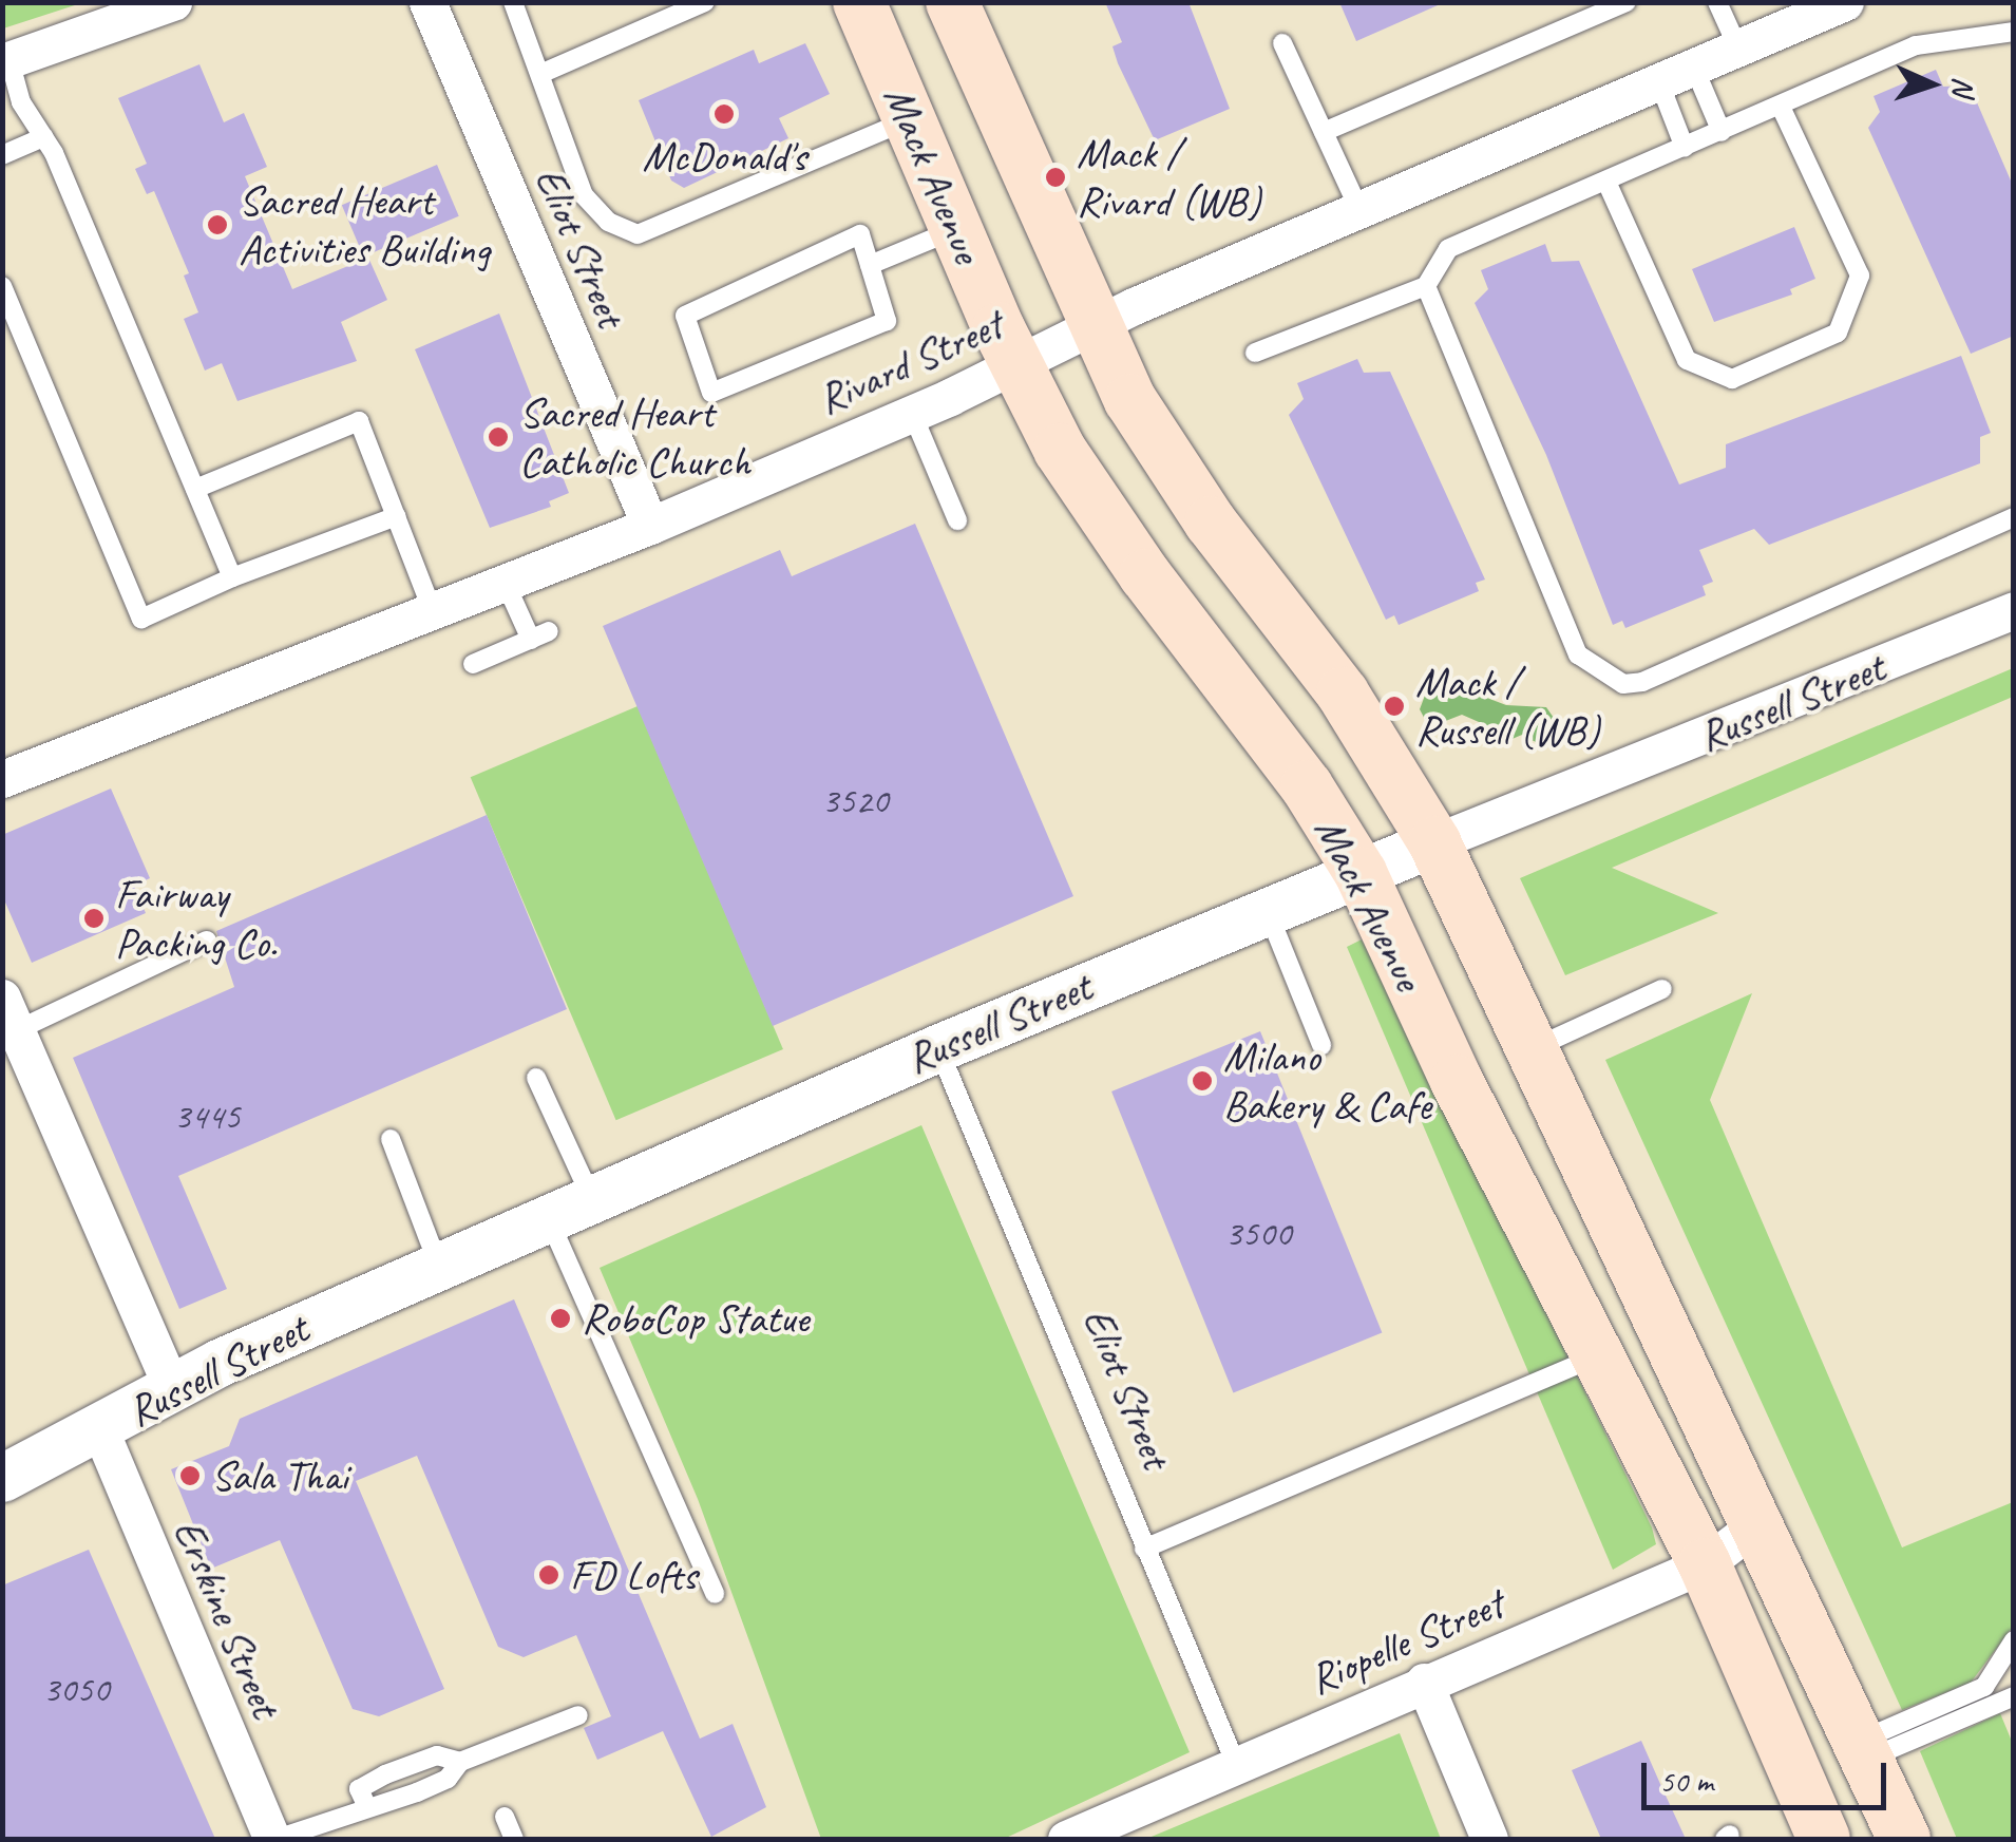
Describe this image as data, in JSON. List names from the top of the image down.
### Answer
{
  "streets": {
    "main road": ["Mack Avenue"],
    "street": [
      "Eliot Street",
      "Rivard Street",
      "Russell Street",
      "Erskine Street",
      "Riopelle Street"
    ]
  },
  "crossings": [
    ["Mack Avenue", "Rivard Street"],
    ["Mack Avenue", "Russell Street"],
    ["Mack Avenue", "Riopelle Street"],
    ["Eliot Street", "Rivard Street"],
    ["Eliot Street", "Russell Street"],
    ["Eliot Street", "Riopelle Street"],
    ["Russell Street", "Erskine Street"]
  ],
  "places": [
    "McDonald's",
    "Mack / Rivard (WB)",
    "Sacred Heart Activities Building",
    "Sacred Heart Catholic Church",
    "Mack / Russell (WB)",
    "Fairway Packing Co.",
    "Milano Bakery & Cafe",
    "RoboCop Statue",
    "Sala Thai",
    "FD Lofts"
  ],
  "house_numbers": [
    "3520",
    "3445",
    "3500",
    "3050"
  ],
  "scale_bar": "50 m",
  "north": "right"
}
